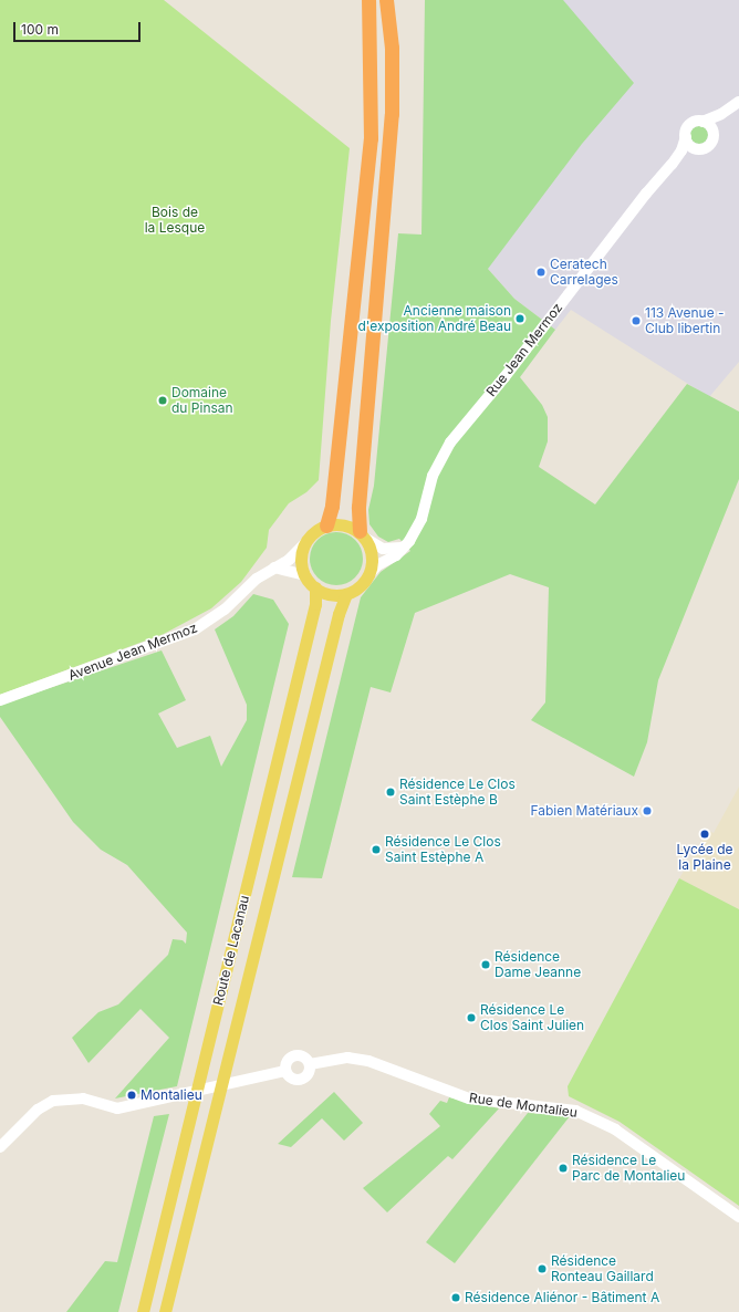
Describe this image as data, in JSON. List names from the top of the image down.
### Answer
{
  "streets": {
    "main road": ["Route de Lacanau"],
    "street": ["Rue Jean Mermoz", "Avenue Jean Mermoz", "Rue de Montalieu"]
  },
  "crossings": [
    ["Rue Jean Mermoz", "Route de Lacanau"]
  ],
  "parks": ["Bois de la Lesque"],
  "places": [
    "Ceratech Carrelages",
    "Ancienne maison d'exposition André Beau",
    "113 Avenue - Club libertin",
    "Domaine du Pinsan",
    "Résidence Le Clos Saint Estèphe B",
    "Fabien Matériaux",
    "Lycée de la Plaine",
    "Résidence Le Clos Saint Estèphe A",
    "Résidence Dame Jeanne",
    "Résidence Le Clos Saint Julien",
    "Montalieu",
    "Résidence Le Parc de Montalieu",
    "Résidence Ronteau Gaillard",
    "Résidence Aliénor - Bâtiment A"
  ],
  "scale_bar": "100 m"
}
